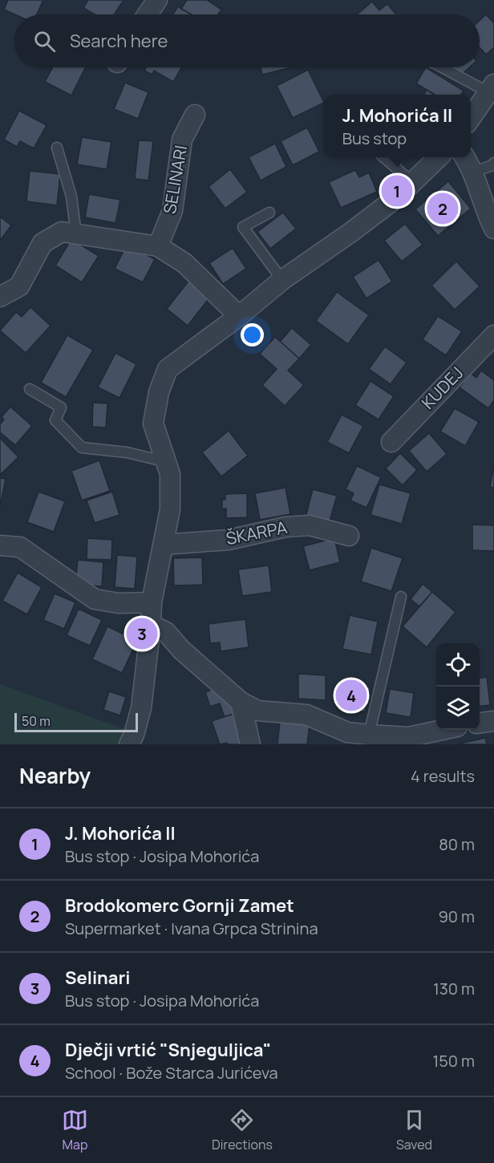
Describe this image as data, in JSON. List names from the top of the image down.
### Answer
{
  "streets": {
    "street": ["SELINARI", "KUDEJ", "ŠKARPA"]
  },
  "scale_bar": "50 m",
  "page": {
    "search": "Search here",
    "popup": ["J. Mohorića II", "Bus stop"],
    "pins": [
      "1",
      "2",
      "3",
      "4"
    ],
    "scale": "50 m",
    "heading": ["Nearby", "4 results"],
    "list": [
      {
        "mark": "1",
        "name": "J. Mohorića II",
        "note": "Bus stop · Josipa Mohorića",
        "value": "80 m"
      },
      {
        "mark": "2",
        "name": "Brodokomerc Gornji Zamet",
        "note": "Supermarket · Ivana Grpca Strinina",
        "value": "90 m"
      },
      {
        "mark": "3",
        "name": "Selinari",
        "note": "Bus stop · Josipa Mohorića",
        "value": "130 m"
      },
      {
        "mark": "4",
        "name": "Dječji vrtić \"Snjeguljica\"",
        "note": "School · Bože Starca Jurićeva",
        "value": "150 m"
      }
    ],
    "nav": ["Map", "Directions", "Saved"]
  }
}
